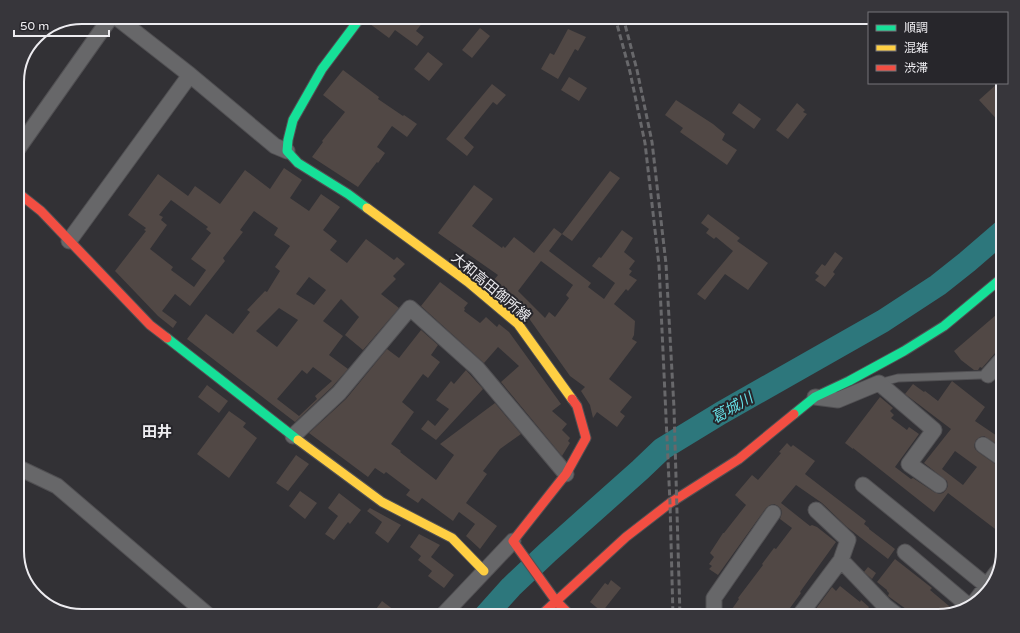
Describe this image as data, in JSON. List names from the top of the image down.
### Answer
{
  "streets": {
    "street": ["大和高田御所線"]
  },
  "districts": ["田井"],
  "water": ["葛城川"],
  "legend": ["順調", "混雑", "渋滞"],
  "scale_bar": "50 m"
}
